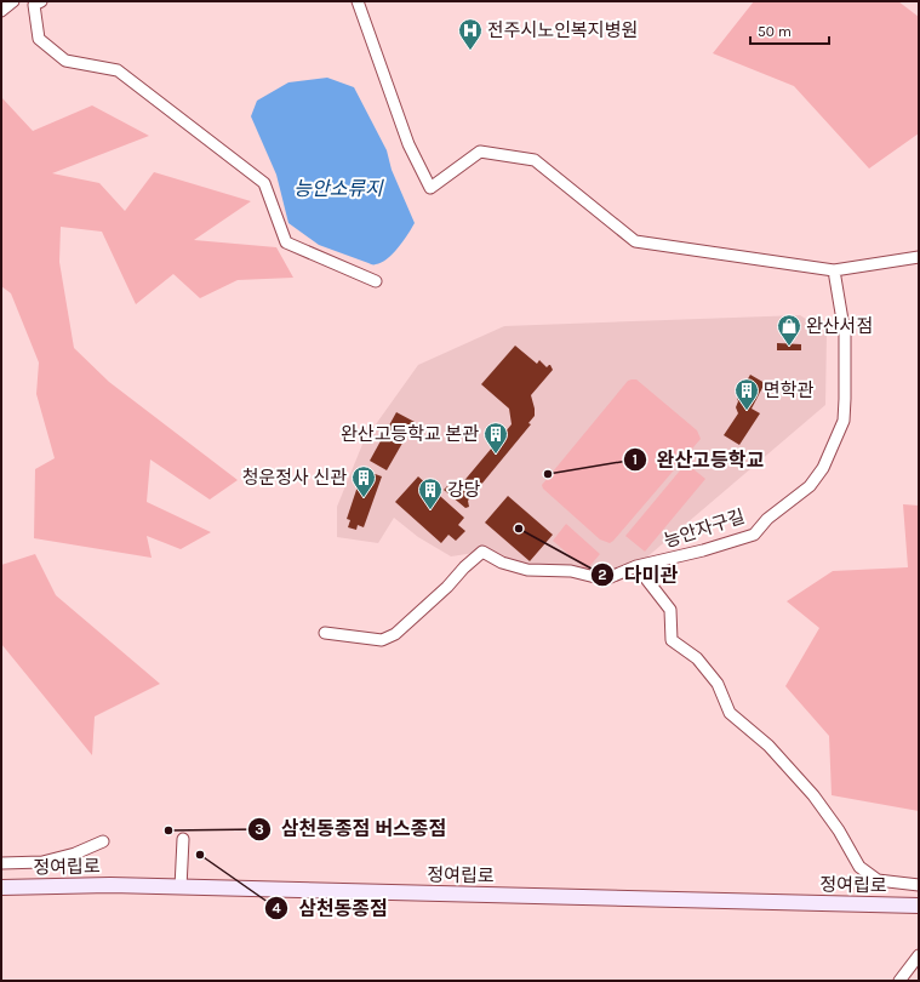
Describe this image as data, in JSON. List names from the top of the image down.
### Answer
{
  "streets": {
    "street": ["능안자구길", "정여립로"]
  },
  "crossings": [
    ["능안자구길", "정여립로"]
  ],
  "water": ["능안소류지"],
  "places": {
    "hospital": ["전주시노인복지병원"],
    "shop": ["완산서점"],
    "building": [
      "면학관",
      "완산고등학교 본관",
      "청운정사 신관",
      "강당"
    ],
    "other": [
      "완산고등학교",
      "다미관",
      "삼천동종점 버스종점",
      "삼천동종점"
    ]
  },
  "scale_bar": "50 m"
}
